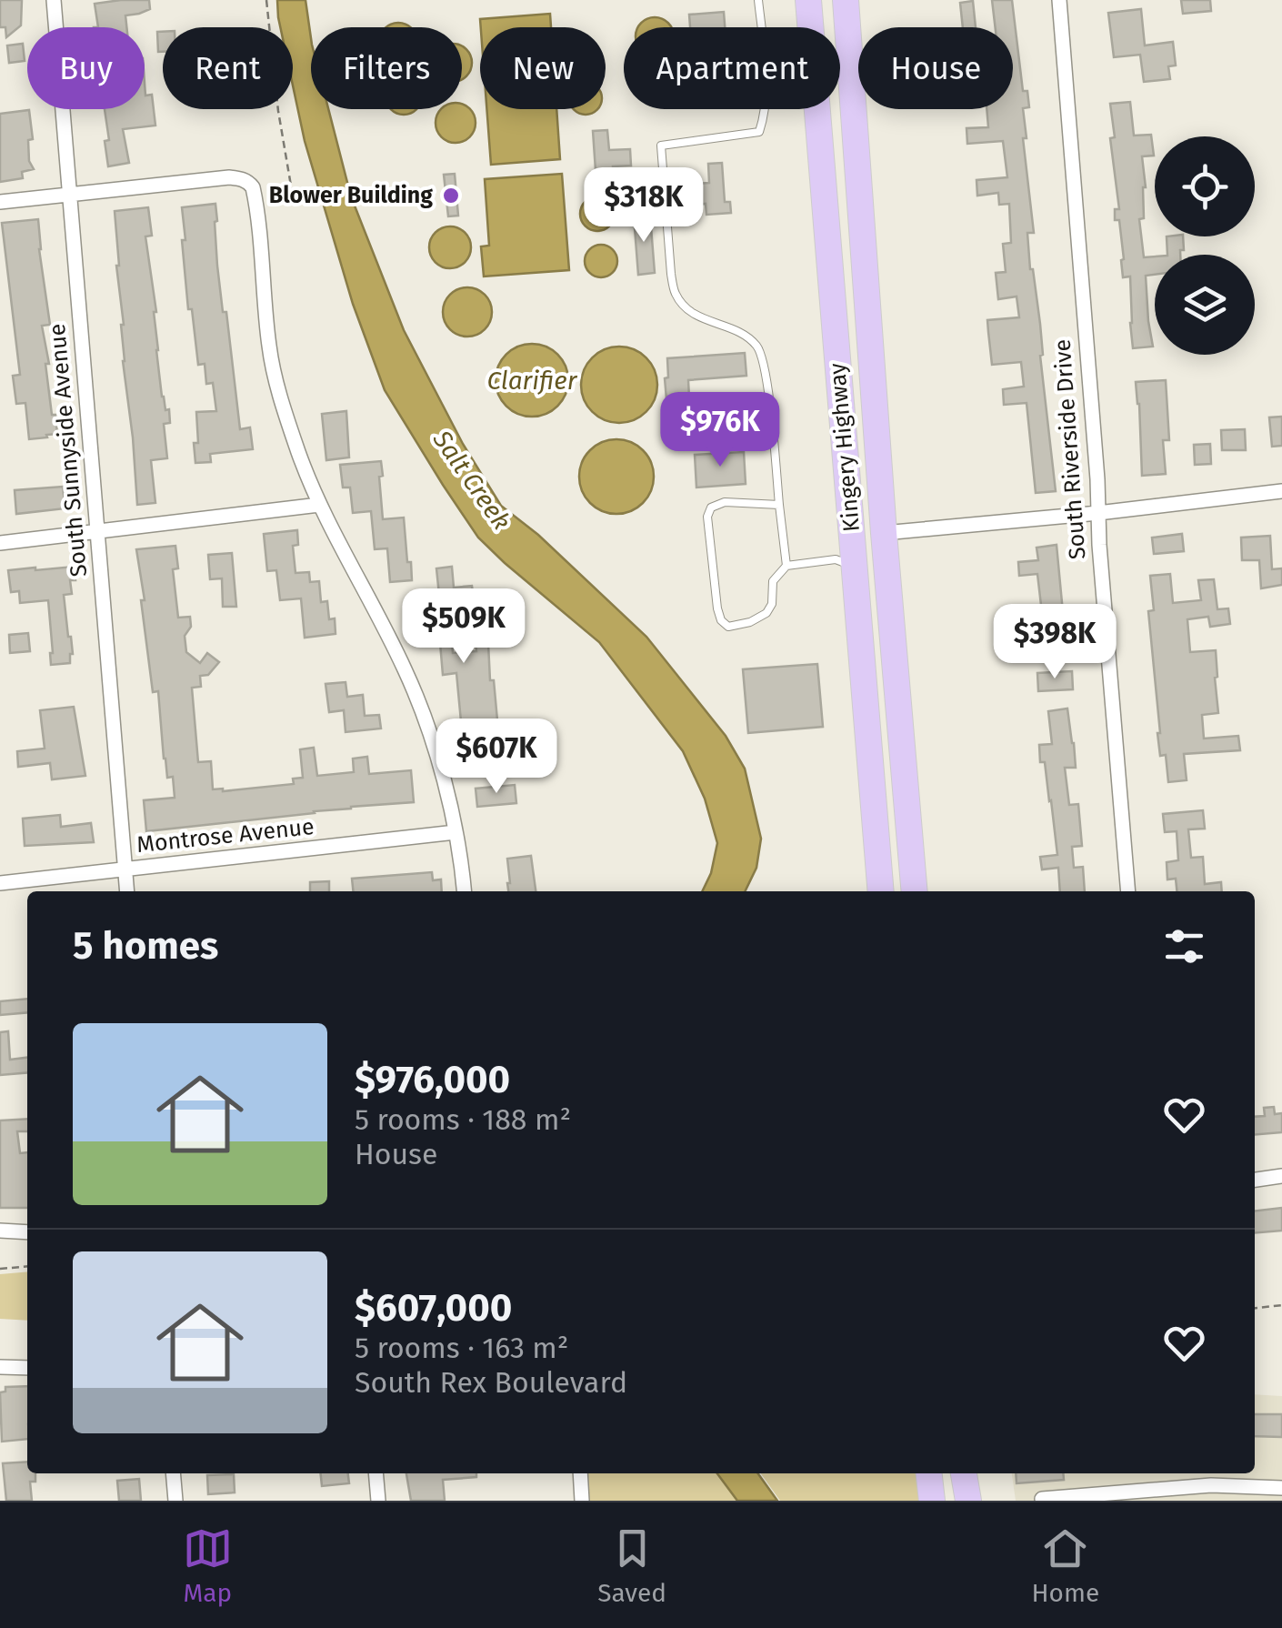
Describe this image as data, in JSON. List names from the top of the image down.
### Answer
{
  "streets": {
    "highway": ["Kingery Highway"],
    "street": ["South Riverside Drive", "South Sunnyside Avenue", "Montrose Avenue"]
  },
  "crossings": [
    ["South Sunnyside Avenue", "Montrose Avenue"]
  ],
  "water": ["Clarifier", "Salt Creek"],
  "places": ["Blower Building"],
  "page": {
    "chip": [
      "Buy",
      "Rent",
      "Filters",
      "New",
      "Apartment",
      "House"
    ],
    "price": [
      "$318K",
      "$976K",
      "$509K",
      "$398K",
      "$607K"
    ],
    "heading": "5 homes",
    "list": [
      {
        "name": "$976,000",
        "note": "5 rooms · 188 m² · House"
      },
      {
        "name": "$607,000",
        "note": "5 rooms · 163 m² · South Rex Boulevard"
      }
    ],
    "tabs": ["Map", "Saved", "Home"]
  }
}
